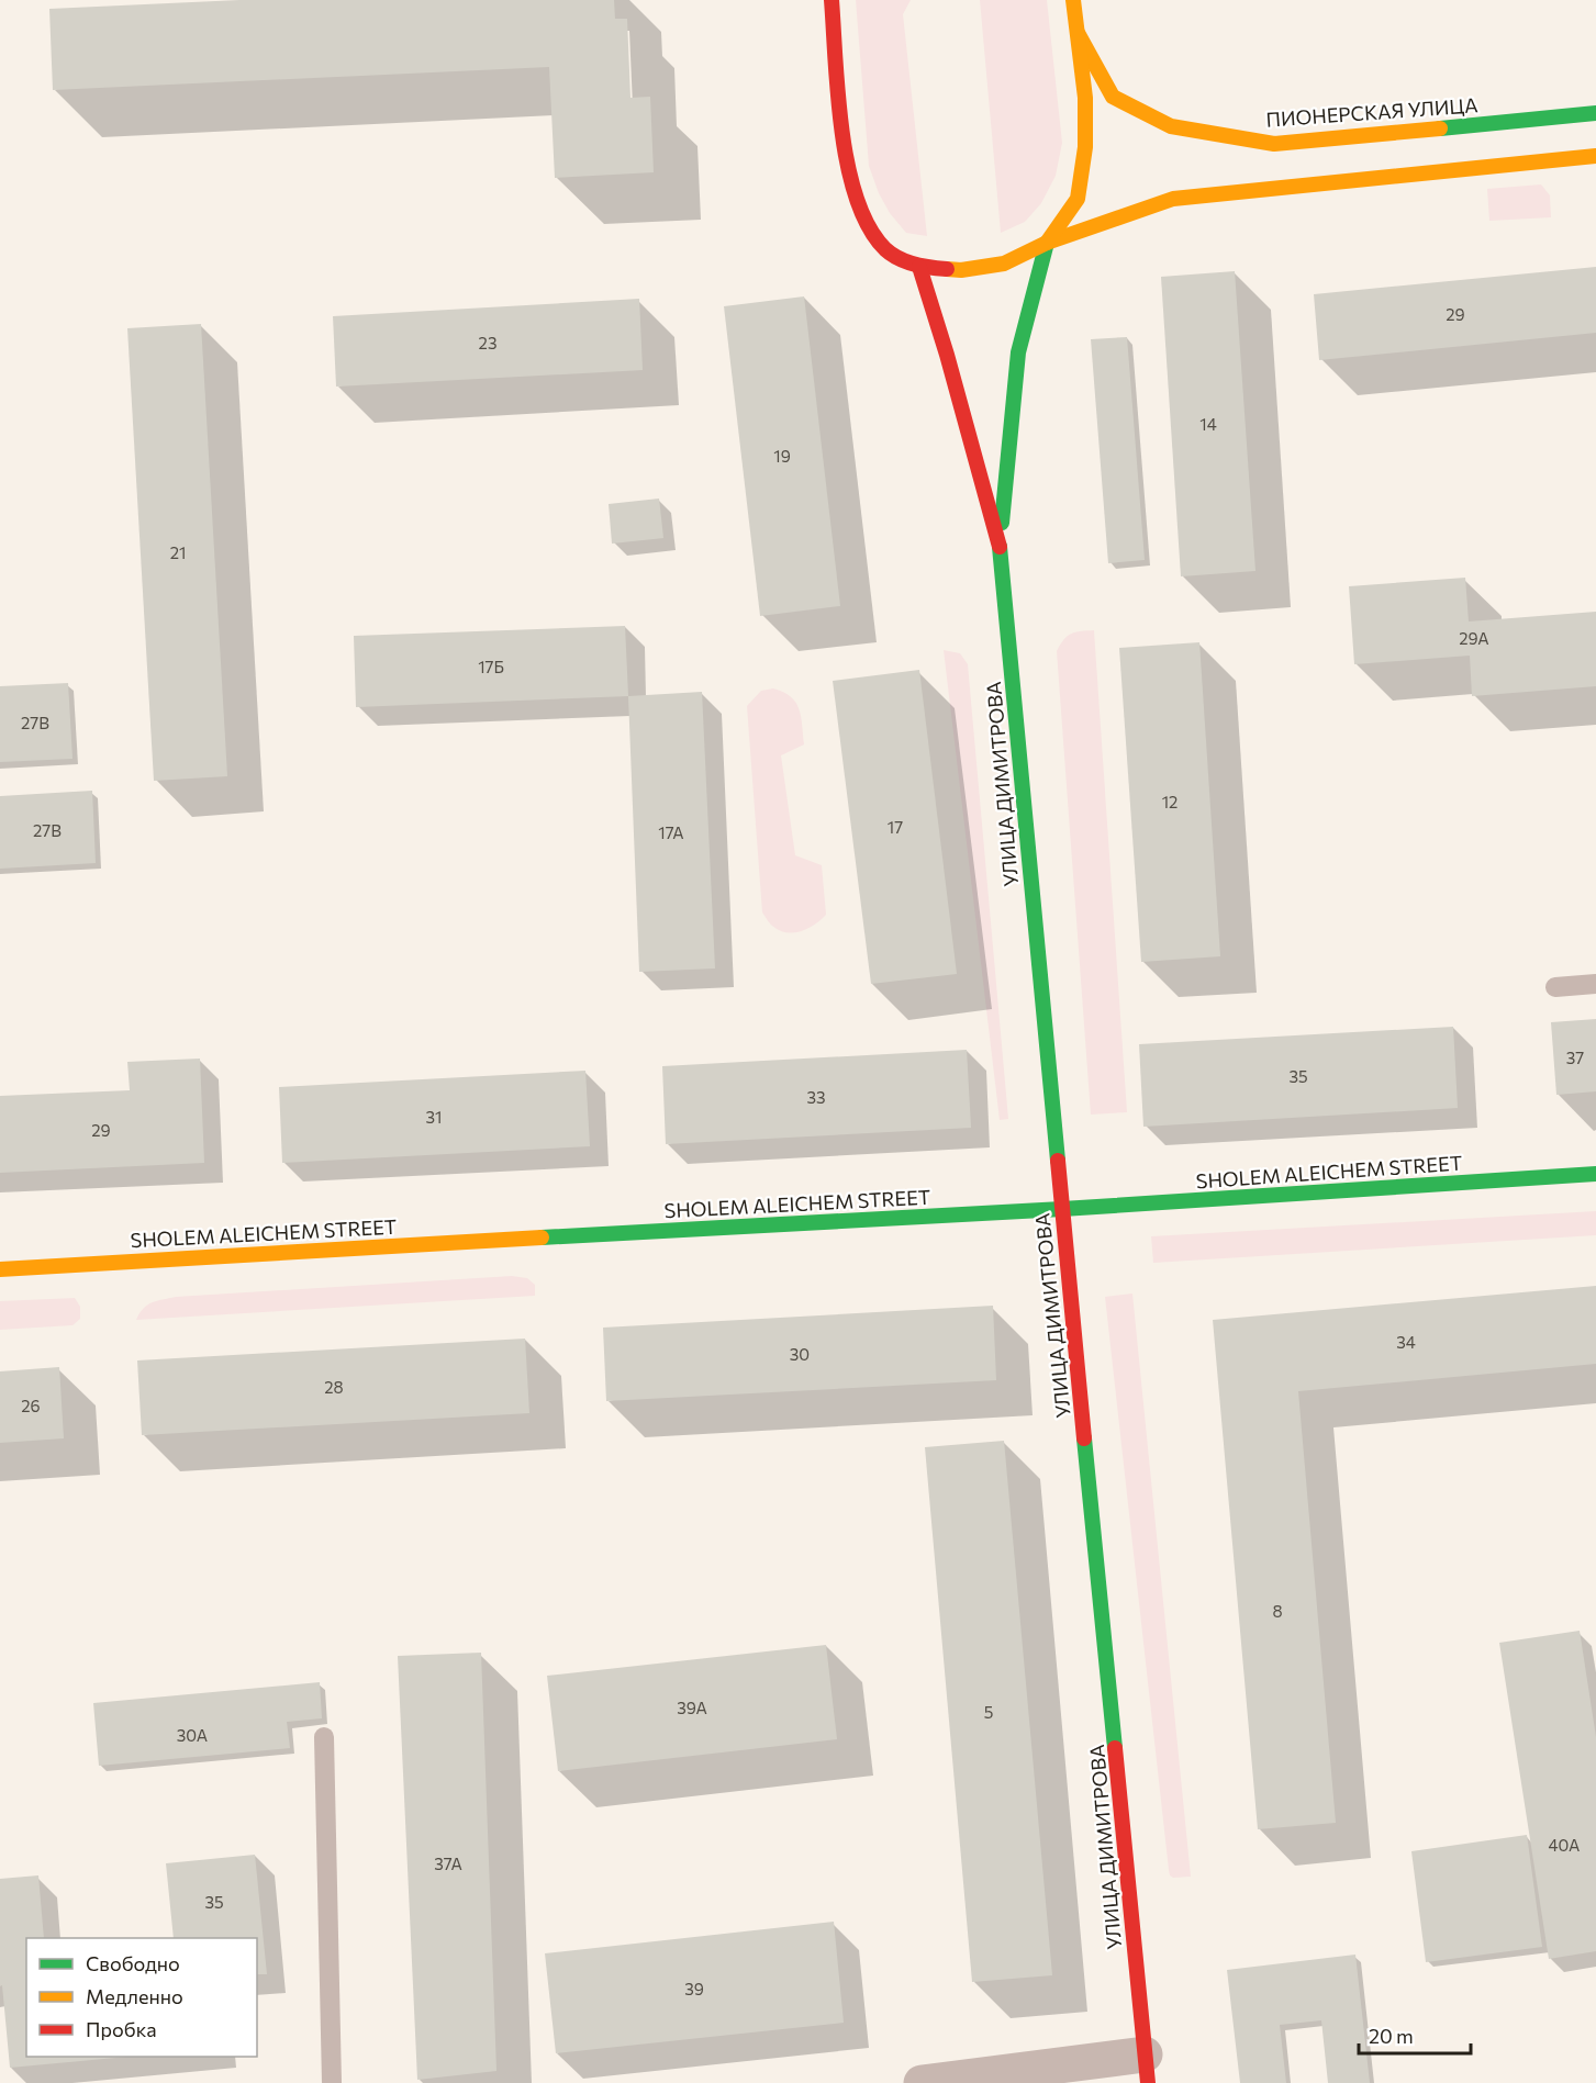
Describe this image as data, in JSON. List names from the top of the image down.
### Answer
{
  "streets": {
    "main road": ["ПИОНЕРСКАЯ УЛИЦА", "УЛИЦА ДИМИТРОВА", "SHOLEM ALEICHEM STREET"]
  },
  "crossings": [
    ["УЛИЦА ДИМИТРОВА", "SHOLEM ALEICHEM STREET"]
  ],
  "house_numbers": [
    "29",
    "23",
    "14",
    "19",
    "21",
    "29А",
    "17Б",
    "27В",
    "12",
    "17",
    "27В",
    "17А",
    "37",
    "35",
    "33",
    "31",
    "29",
    "34",
    "30",
    "28",
    "26",
    "8",
    "39А",
    "5",
    "30А",
    "40А",
    "37А",
    "35",
    "39"
  ],
  "legend": ["Свободно", "Медленно", "Пробка"],
  "scale_bar": "20 m"
}
